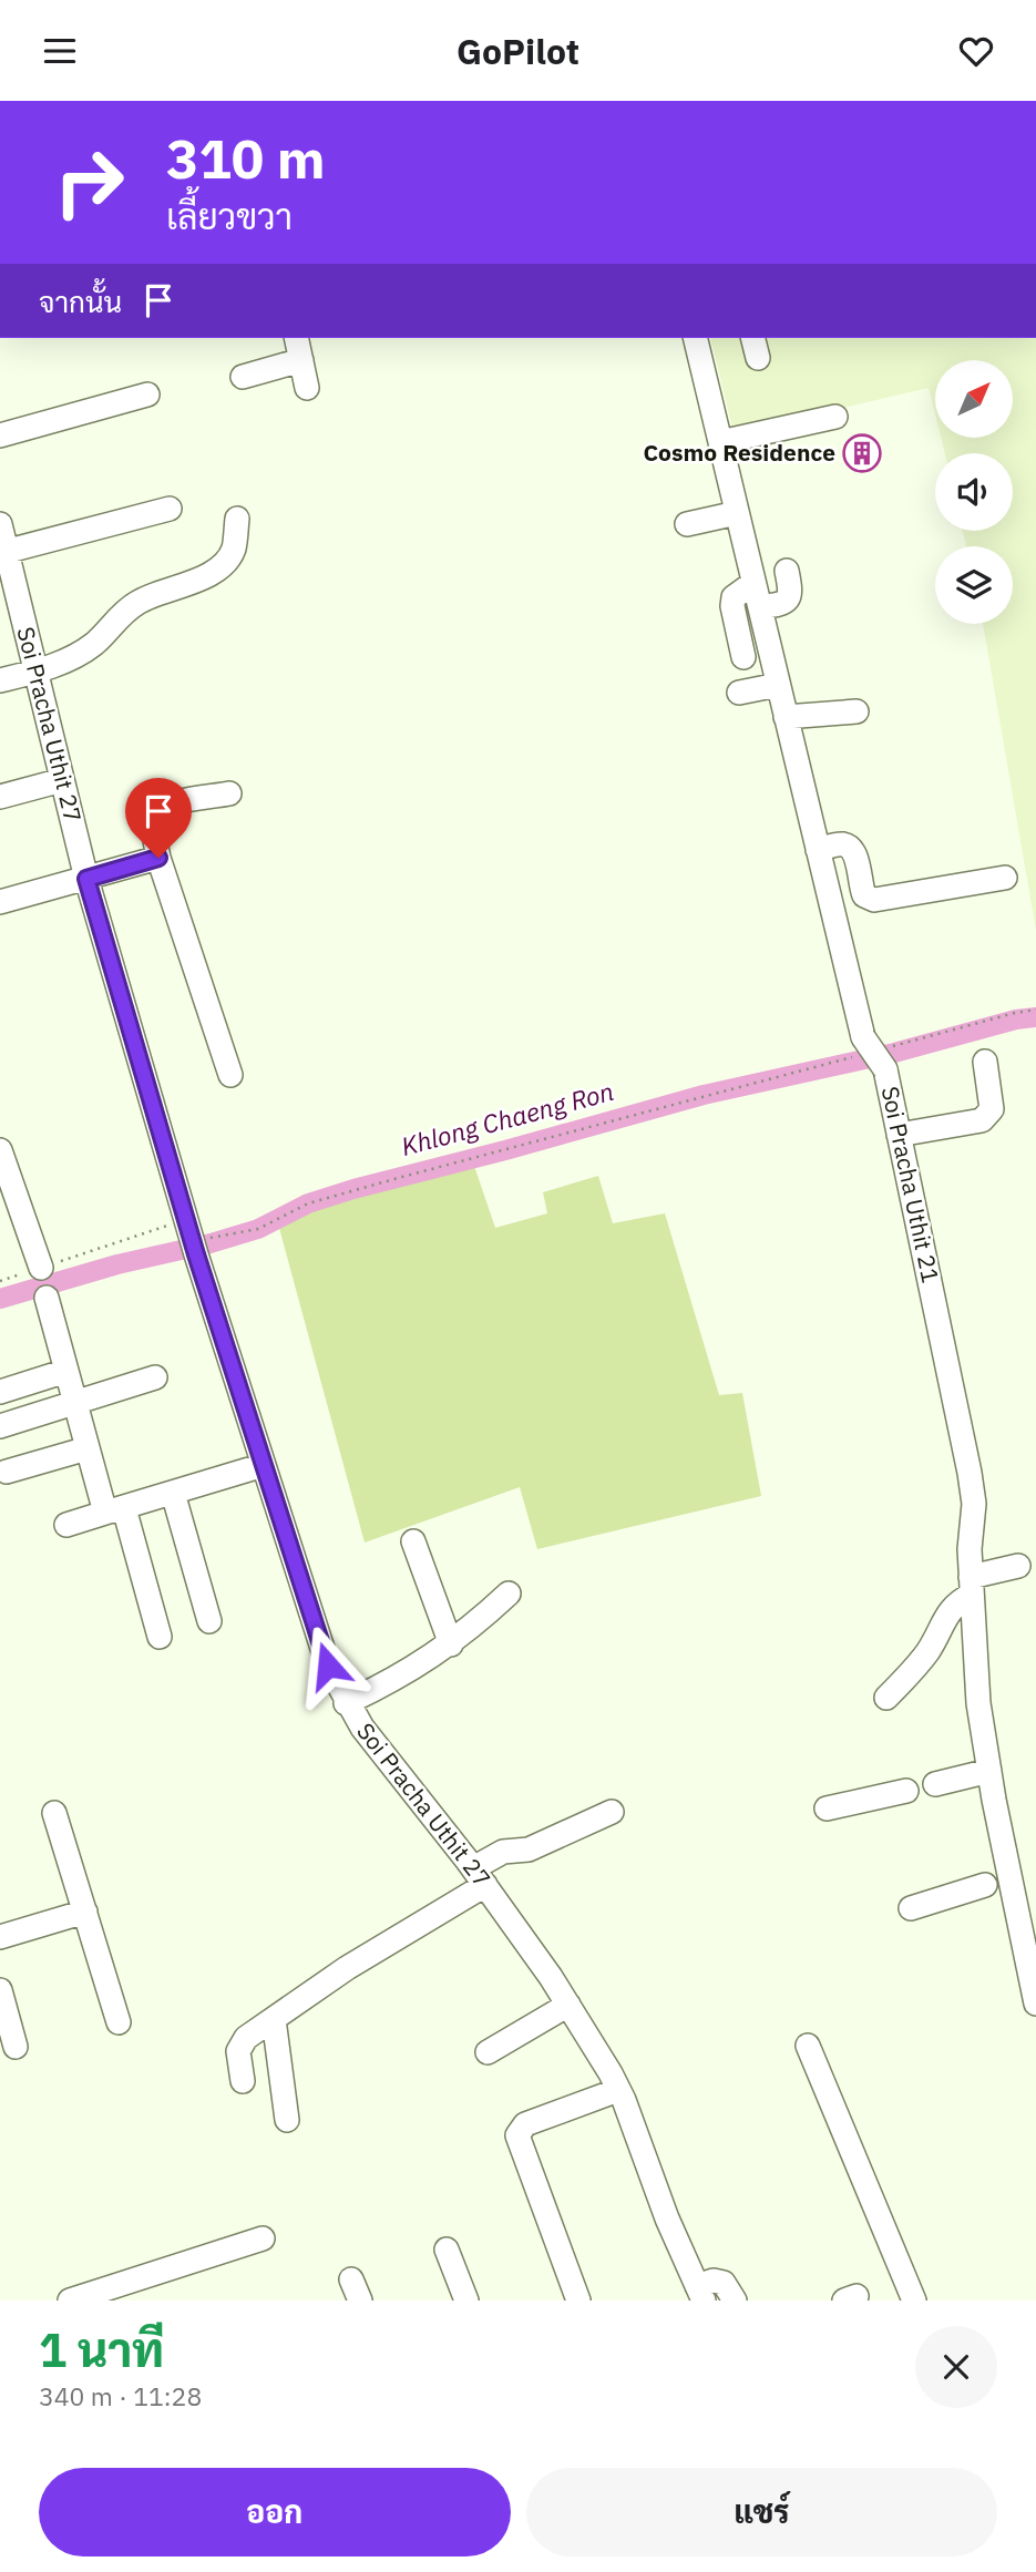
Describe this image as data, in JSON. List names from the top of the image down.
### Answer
{
  "streets": {
    "street": ["Soi Pracha Uthit 27", "Soi Pracha Uthit 21"]
  },
  "water": ["Khlong Chaeng Ron"],
  "places": {
    "building": ["Cosmo Residence"]
  },
  "north": "top right",
  "page": {
    "header": "GoPilot",
    "turn": ["310 m", "เลี้ยวขวา"],
    "then": "จากนั้น",
    "heading": ["1 นาที", "340 m · 11:28"],
    "buttons": ["ออก", "แชร์"]
  }
}
